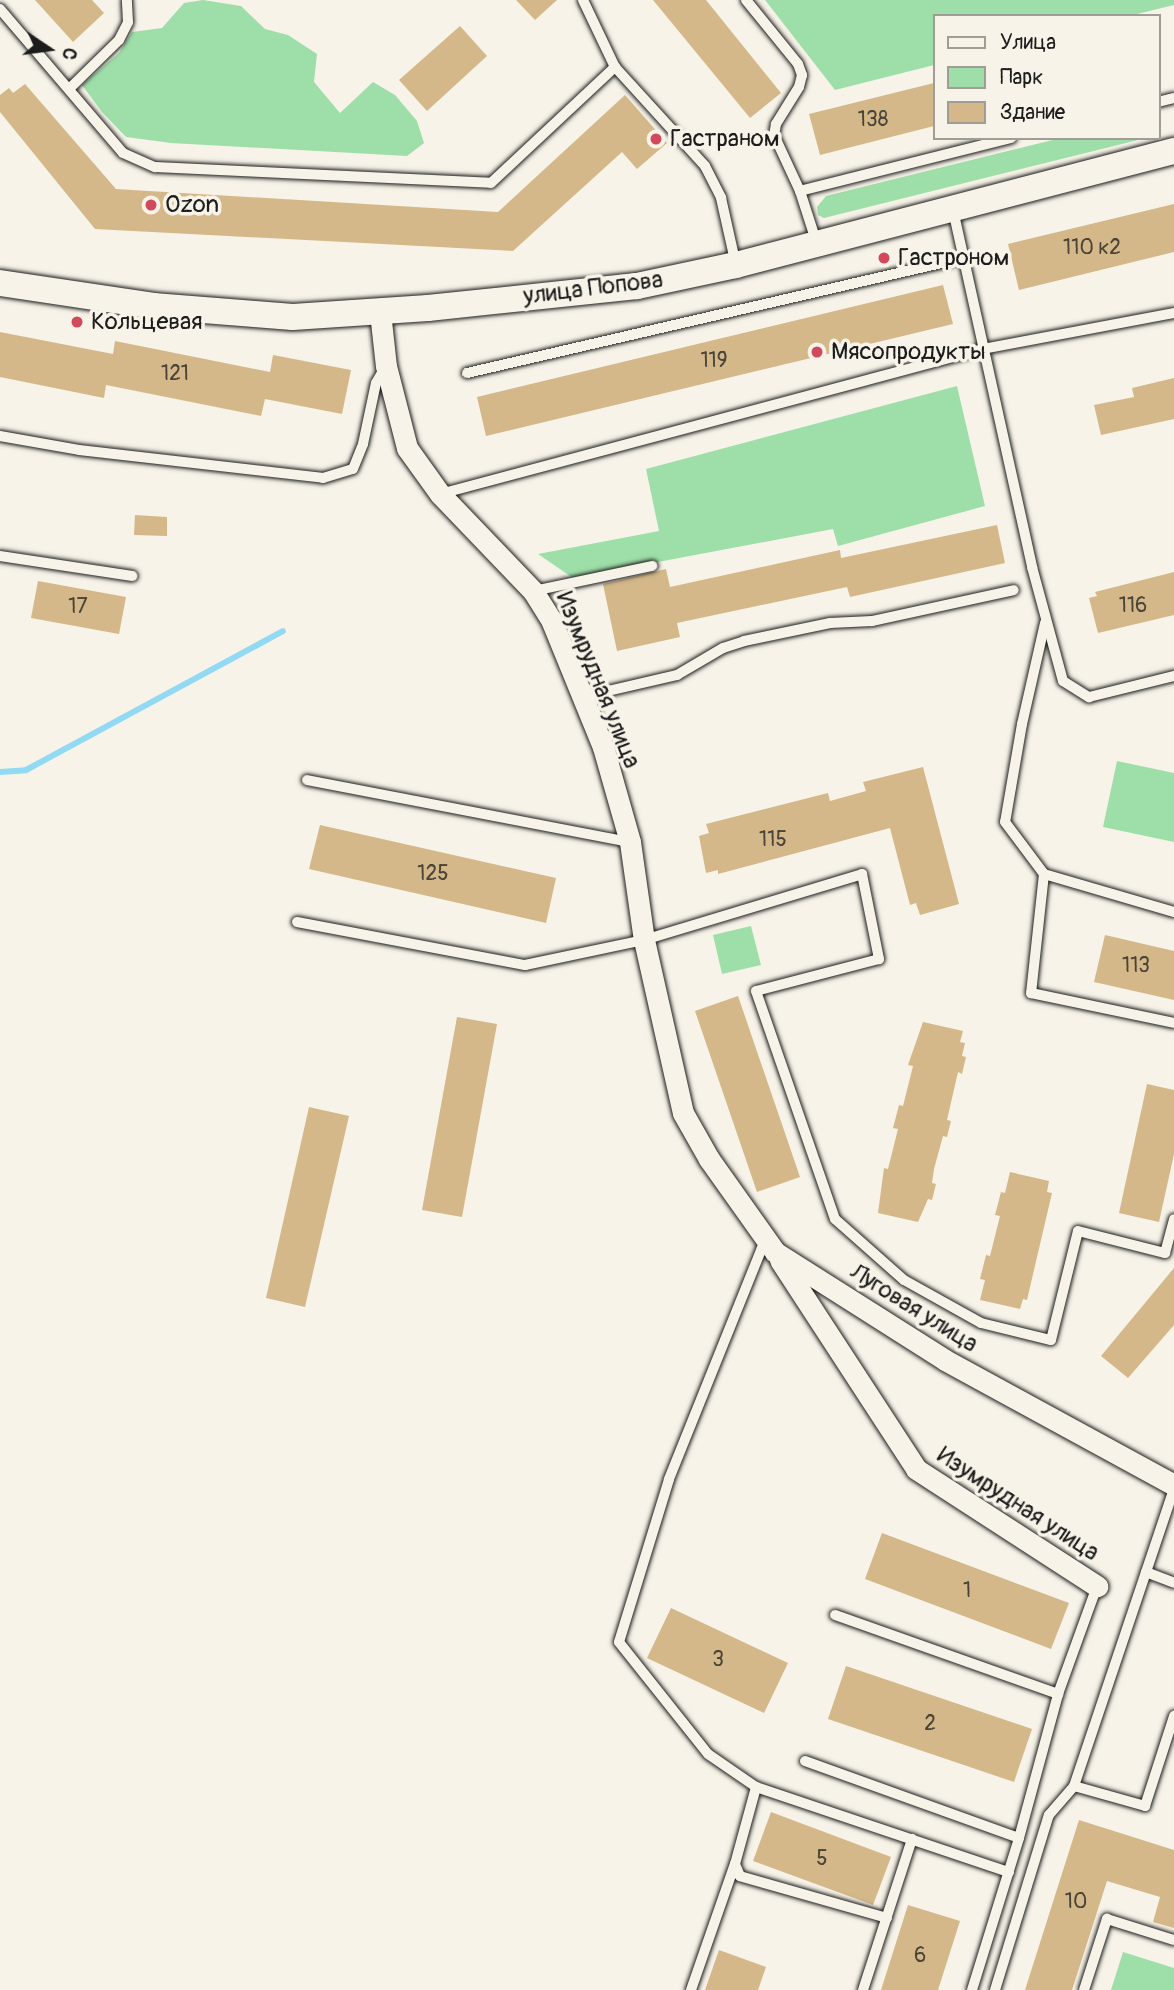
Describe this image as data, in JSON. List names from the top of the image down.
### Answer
{
  "streets": {
    "street": ["улица Попова", "Изумрудная улица", "Луговая улица"]
  },
  "crossings": [
    ["улица Попова", "Изумрудная улица"],
    ["Изумрудная улица", "Луговая улица"]
  ],
  "places": [
    "Гастраном",
    "Ozon",
    "Гастроном",
    "Кольцевая",
    "Мясопродукты"
  ],
  "house_numbers": [
    "138",
    "110 к2",
    "119",
    "121",
    "116",
    "17",
    "115",
    "125",
    "113",
    "1",
    "3",
    "2",
    "5",
    "10",
    "6"
  ],
  "legend": ["Улица", "Парк", "Здание"],
  "north": "right"
}
